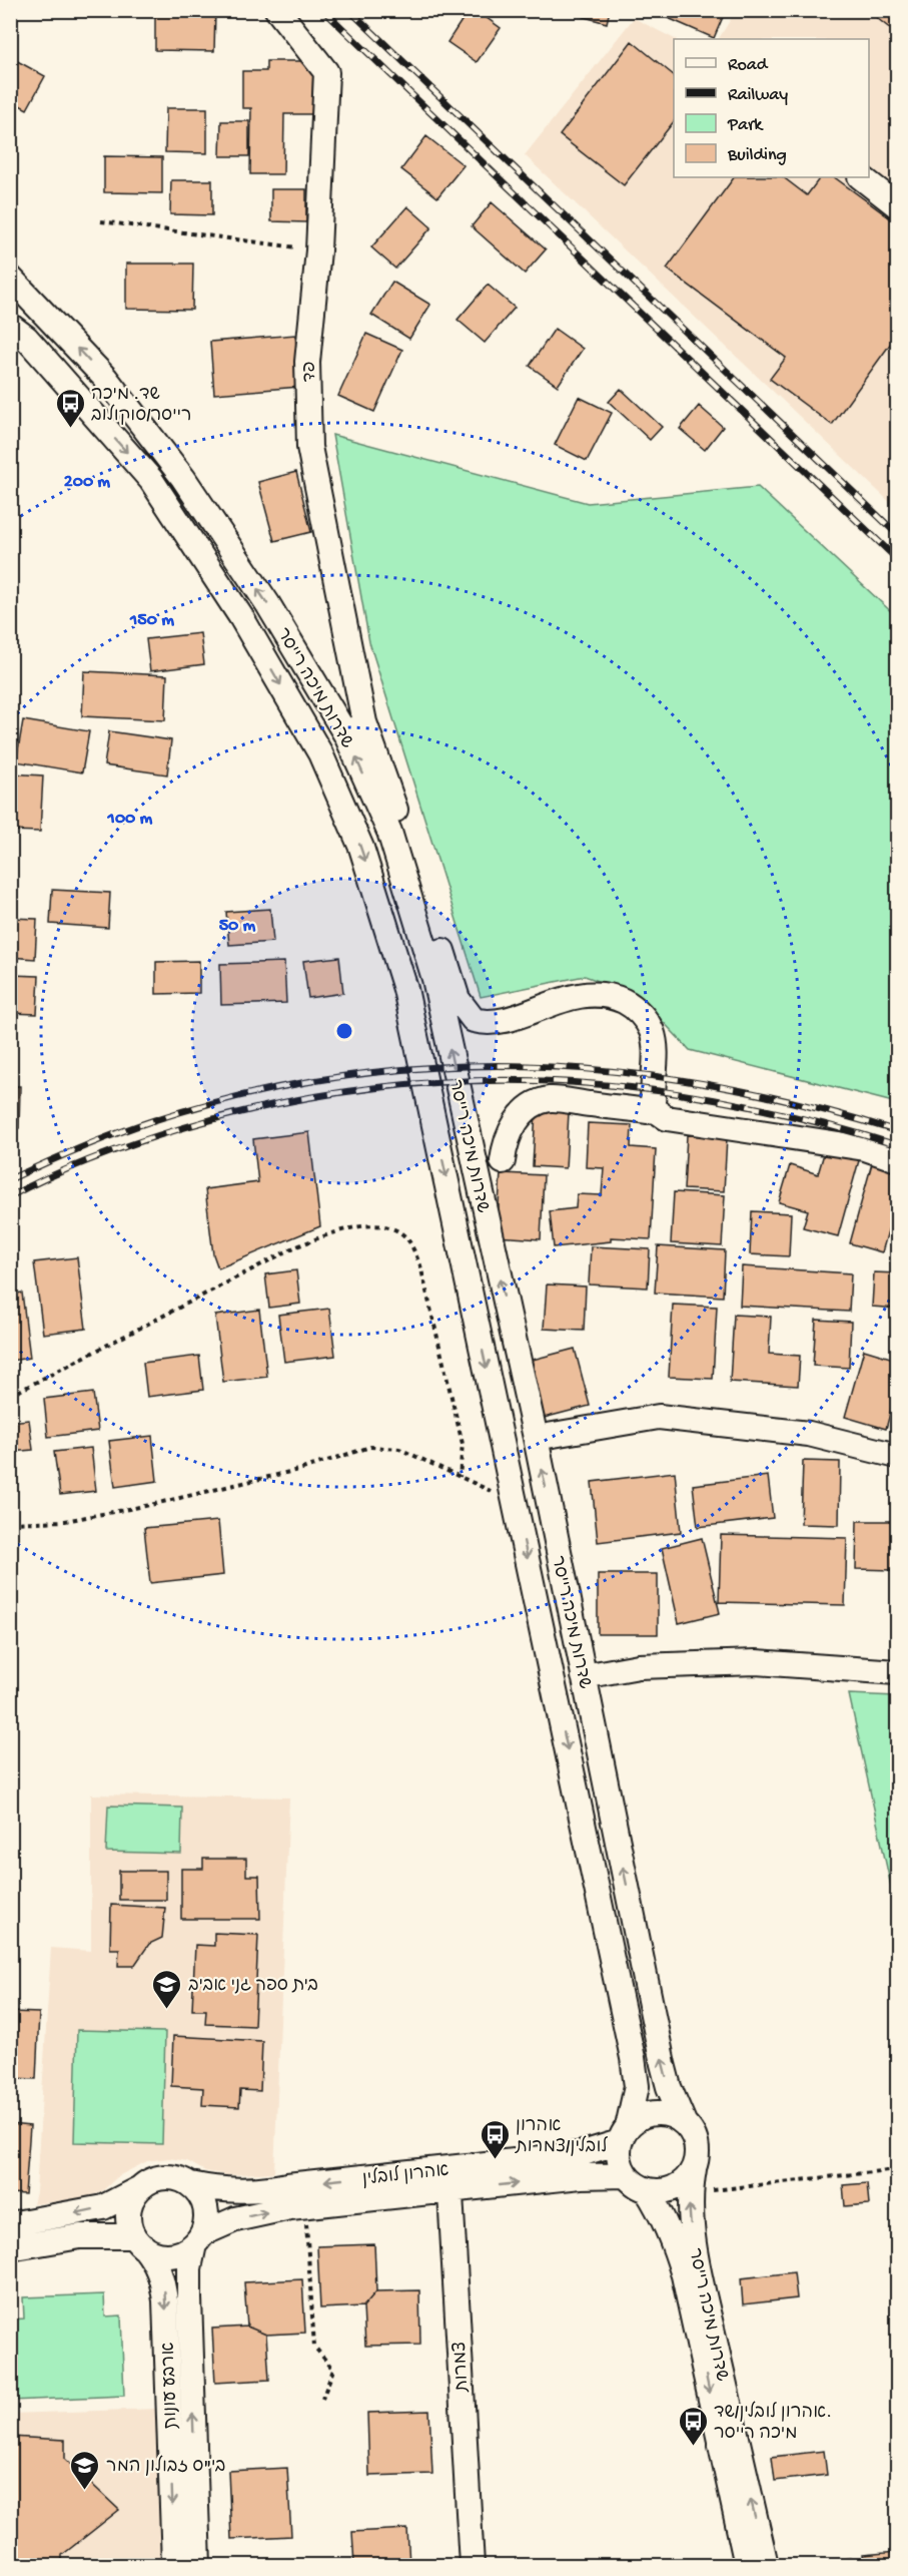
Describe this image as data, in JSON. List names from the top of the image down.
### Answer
{
  "streets": {
    "street": [
      "פד",
      "שדרות מיכה רייסר",
      "אהרון לובלין",
      "צמרות",
      "ארבע עונות"
    ]
  },
  "crossings": [
    ["פד", "שדרות מיכה רייסר"],
    ["שדרות מיכה רייסר", "אהרון לובלין"],
    ["אהרון לובלין", "צמרות"],
    ["אהרון לובלין", "ארבע עונות"]
  ],
  "places": {
    "bus stop": ["שד. מיכה רייסר/סוקולוב", "אהרון לובלין/צמרות", "אהרון לובלין/שד. מיכה רייסר"],
    "school or university": ["בית ספר גני אביב", "בי\"ס זבולון המר"]
  },
  "legend": [
    "Road",
    "Railway",
    "Park",
    "Building"
  ],
  "rings": [
    "200 m",
    "150 m",
    "100 m",
    "50 m"
  ]
}
